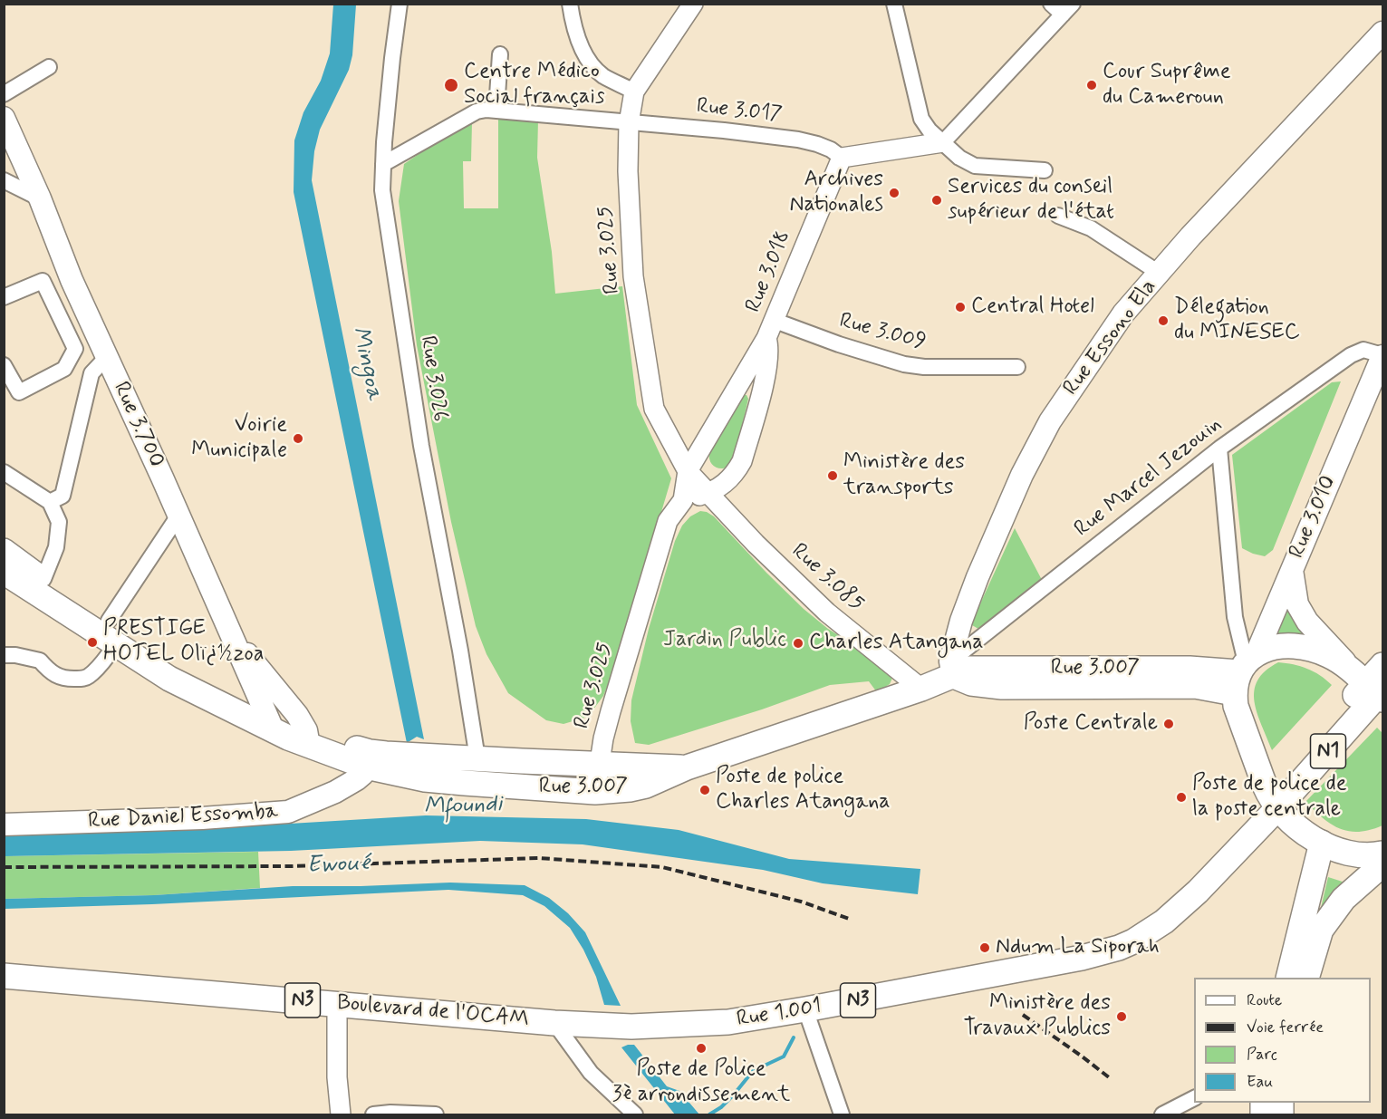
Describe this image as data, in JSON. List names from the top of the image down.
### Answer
{
  "streets": {
    "main road": [
      "Rue Essono Ela",
      "Rue 3.700",
      "Rue 3.010",
      "Rue 3.007",
      "N1",
      "Rue Daniel Essomba",
      "N3",
      "Boulevard de l'OCAM",
      "Rue 1.001"
    ],
    "street": [
      "Rue 3.017",
      "Rue 3.025",
      "Rue 3.018",
      "Rue 3.009",
      "Rue 3.026",
      "Rue Marcel Jezouin",
      "Rue 3.085"
    ]
  },
  "crossings": [
    ["Rue 3.017", "Rue 3.025"],
    ["Rue 3.017", "Rue 3.018"],
    ["Rue 3.017", "Rue 3.026"],
    ["Rue 3.025", "Rue 3.085"],
    ["Rue 3.025", "Rue 3.007"],
    ["Rue 3.018", "Rue 3.009"],
    ["Rue 3.018", "Rue 3.085"],
    ["Rue Essono Ela", "Rue Marcel Jezouin"],
    ["Rue Essono Ela", "Rue 3.007"],
    ["Rue 3.026", "Rue 3.007"],
    ["Rue Marcel Jezouin", "Rue 3.010"],
    ["Rue Marcel Jezouin", "Rue 3.007"],
    ["Rue 3.010", "Rue 3.007"],
    ["Rue 3.010", "N1"],
    ["Rue 3.085", "Rue 3.007"],
    ["Rue 3.007", "N1"],
    ["Rue 3.007", "Rue Daniel Essomba"],
    ["N1", "Rue 1.001"],
    ["Boulevard de l'OCAM", "Rue 1.001"]
  ],
  "water": ["Mingoa", "Mfoundi", "Ewoué"],
  "parks": ["Jardin Public"],
  "places": [
    "Centre Médico Social français",
    "Cour Suprême du Cameroun",
    "Archives Nationales",
    "Services du conseil supérieur de l'état",
    "Central Hotel",
    "Délegation du MINESEC",
    "Voirie Municipale",
    "Ministère des transports",
    "PRESTIGE HOTEL Olï¿½zoa",
    "Charles Atangana",
    "Poste Centrale",
    "Poste de police Charles Atangana",
    "Poste de police de la poste centrale",
    "Ndum La Siporah",
    "Ministère des Travaux Publics",
    "Poste de Police 3è arrondissement"
  ],
  "legend": [
    "Route",
    "Voie ferrée",
    "Parc",
    "Eau"
  ]
}
